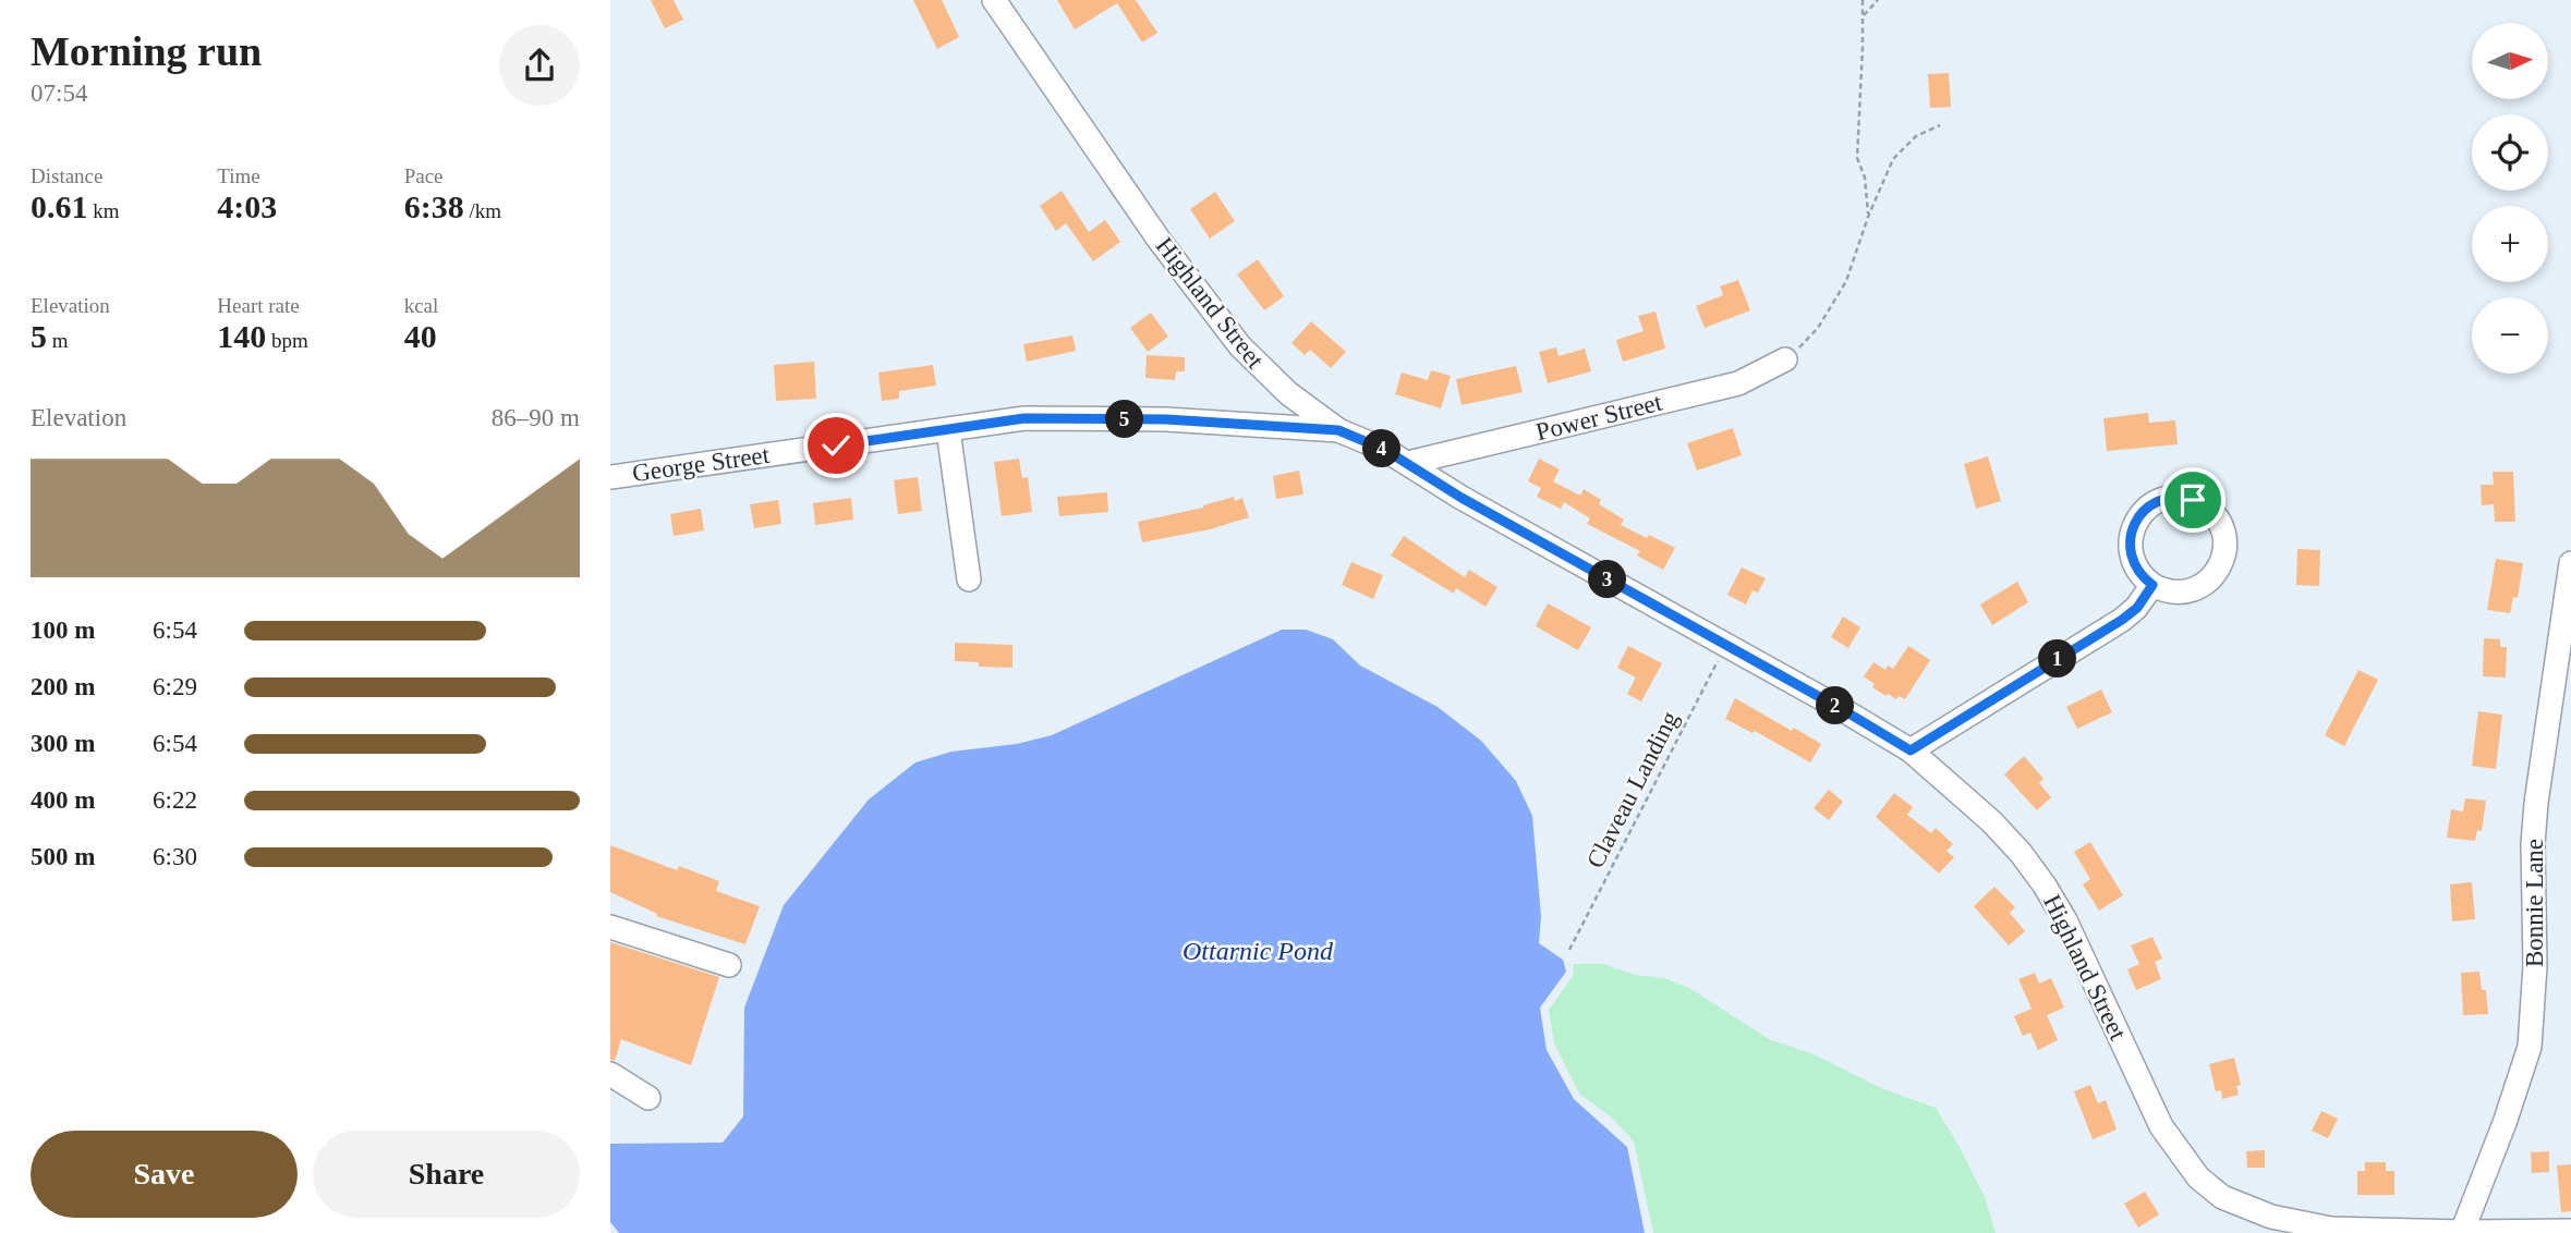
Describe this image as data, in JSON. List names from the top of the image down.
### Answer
{
  "streets": {
    "street": [
      "Highland Street",
      "Power Street",
      "George Street",
      "Bonnie Lane"
    ],
    "path": ["Claveau Landing"]
  },
  "crossings": [
    ["Highland Street", "Power Street"],
    ["Highland Street", "George Street"],
    ["Highland Street", "Claveau Landing"],
    ["Highland Street", "Bonnie Lane"]
  ],
  "water": ["Ottarnic Pond"],
  "north": "right",
  "page": {
    "heading": ["Morning run", "07:54"],
    "map_buttons": ["+", "−"],
    "stats": [
      ["Distance", "0.61 km"],
      ["Time", "4:03"],
      ["Pace", "6:38 /km"],
      ["Elevation", "5 m"],
      ["Heart rate", "140 bpm"],
      ["kcal", "40"]
    ],
    "chart": ["Elevation", "86–90 m"],
    "pins": [
      "5",
      "4",
      "3",
      "1",
      "2"
    ],
    "list": [
      {
        "name": "100 m",
        "note": "6:54"
      },
      {
        "name": "200 m",
        "note": "6:29"
      },
      {
        "name": "300 m",
        "note": "6:54"
      },
      {
        "name": "400 m",
        "note": "6:22"
      },
      {
        "name": "500 m",
        "note": "6:30"
      }
    ],
    "buttons": ["Save", "Share"]
  }
}
